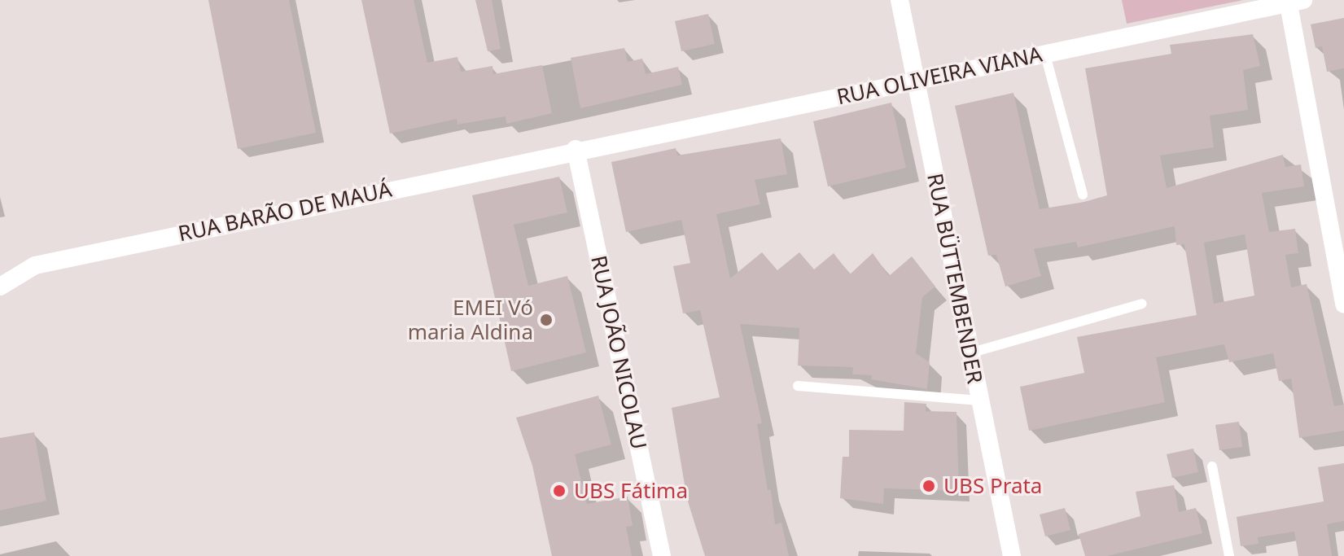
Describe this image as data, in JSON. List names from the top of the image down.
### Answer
{
  "streets": {
    "street": [
      "RUA OLIVEIRA VIANA",
      "RUA BARÃO DE MAUÁ",
      "RUA BÜTTEMBENDER",
      "RUA JOÃO NICOLAU"
    ]
  },
  "crossings": [
    ["RUA OLIVEIRA VIANA", "RUA BARÃO DE MAUÁ"],
    ["RUA OLIVEIRA VIANA", "RUA BÜTTEMBENDER"],
    ["RUA OLIVEIRA VIANA", "RUA JOÃO NICOLAU"],
    ["RUA BARÃO DE MAUÁ", "RUA JOÃO NICOLAU"]
  ],
  "places": ["EMEI Vó maria Aldina", "UBS Prata", "UBS Fátima"]
}
